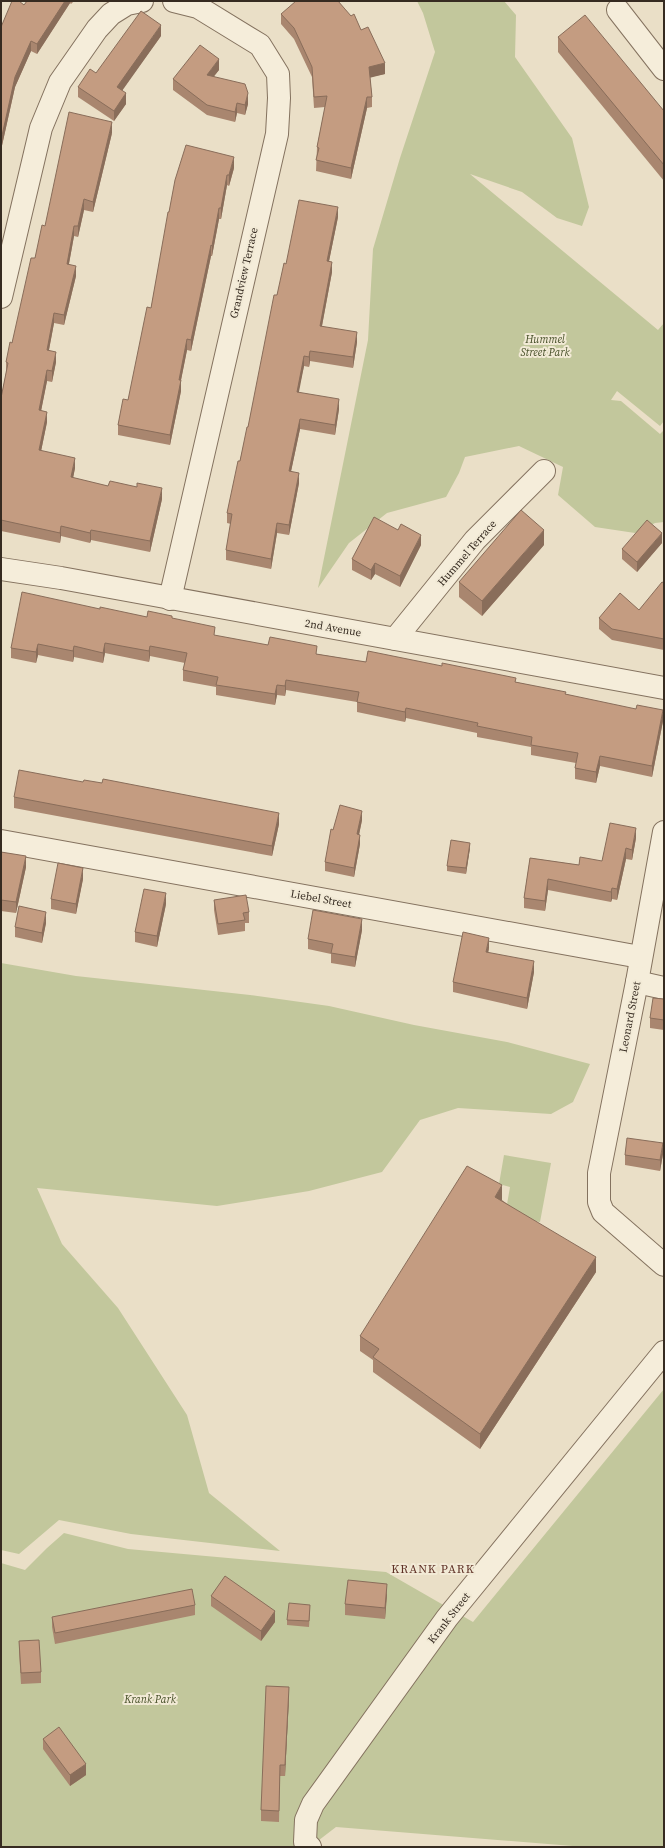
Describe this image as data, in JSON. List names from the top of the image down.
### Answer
{
  "streets": {
    "street": [
      "Grandview Terrace",
      "Hummel Terrace",
      "2nd Avenue",
      "Liebel Street",
      "Leonard Street",
      "Krank Street"
    ]
  },
  "crossings": [
    ["Grandview Terrace", "2nd Avenue"],
    ["Hummel Terrace", "2nd Avenue"],
    ["Liebel Street", "Leonard Street"]
  ],
  "districts": ["KRANK PARK"],
  "parks": ["Hummel Street Park", "Krank Park"]
}
